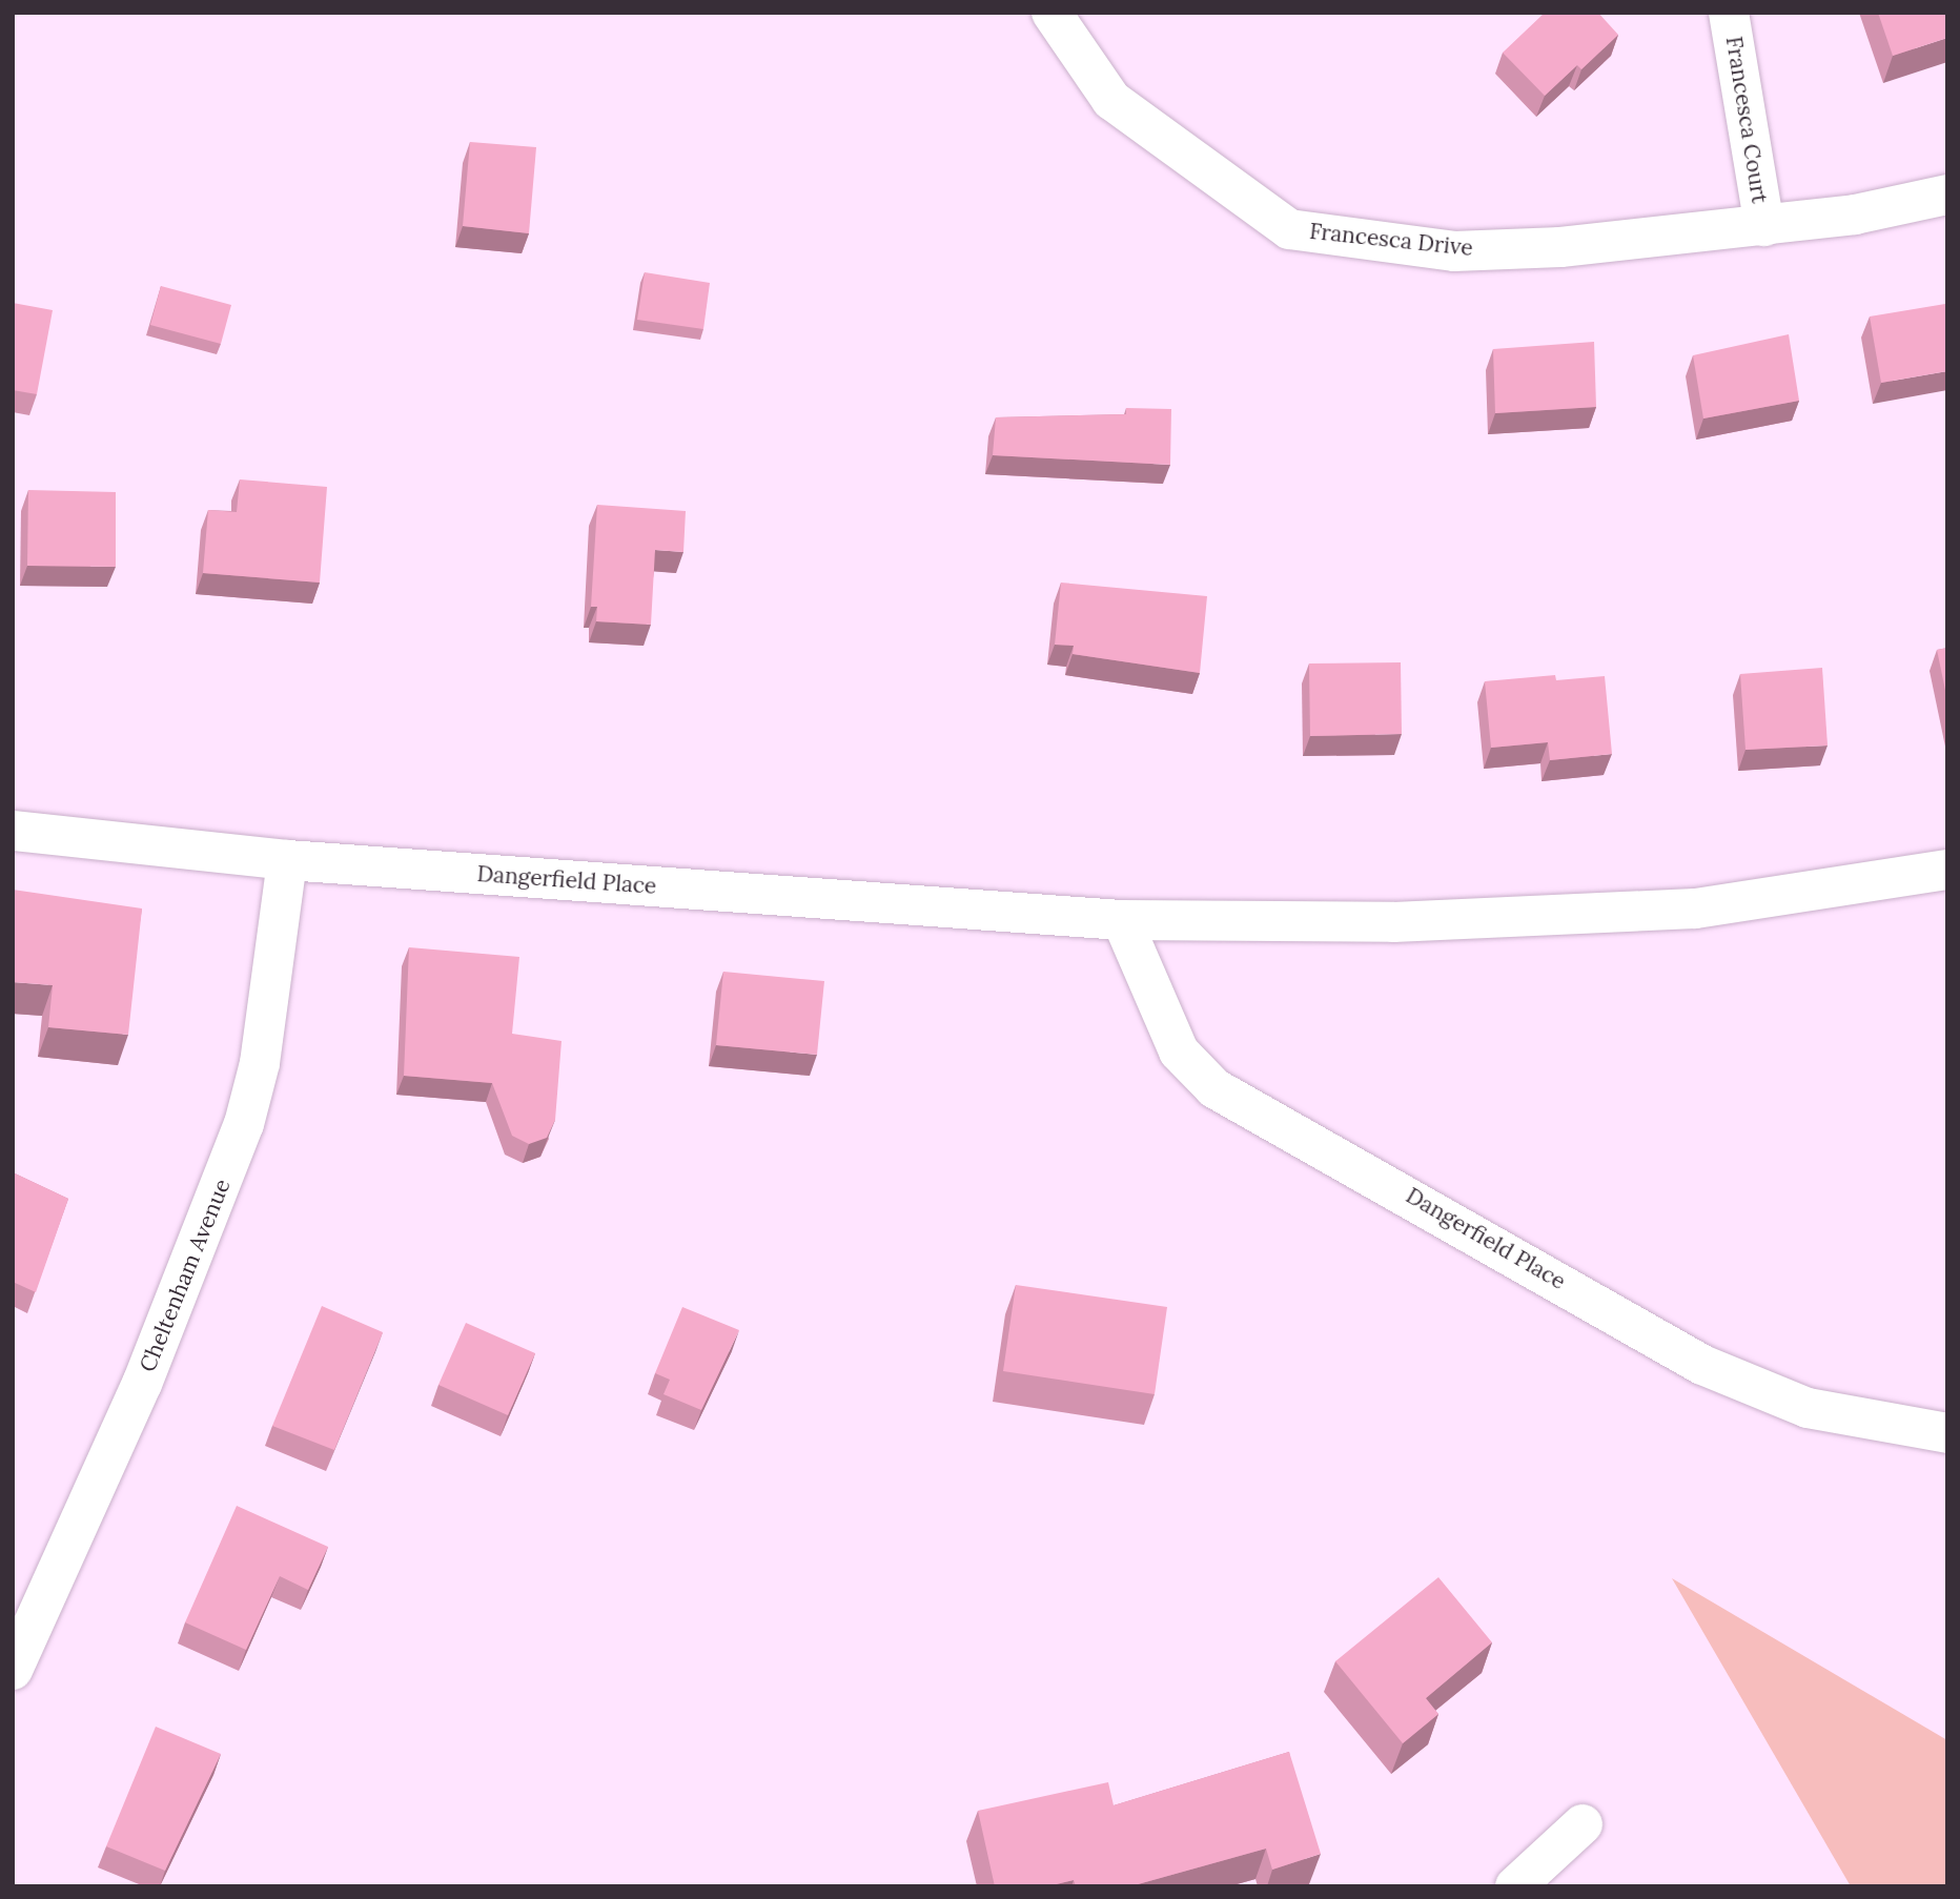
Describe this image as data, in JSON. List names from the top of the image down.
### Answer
{
  "streets": {
    "street": [
      "Francesca Court",
      "Francesca Drive",
      "Dangerfield Place",
      "Cheltenham Avenue"
    ]
  },
  "crossings": [
    ["Francesca Court", "Francesca Drive"],
    ["Dangerfield Place", "Cheltenham Avenue"]
  ]
}
